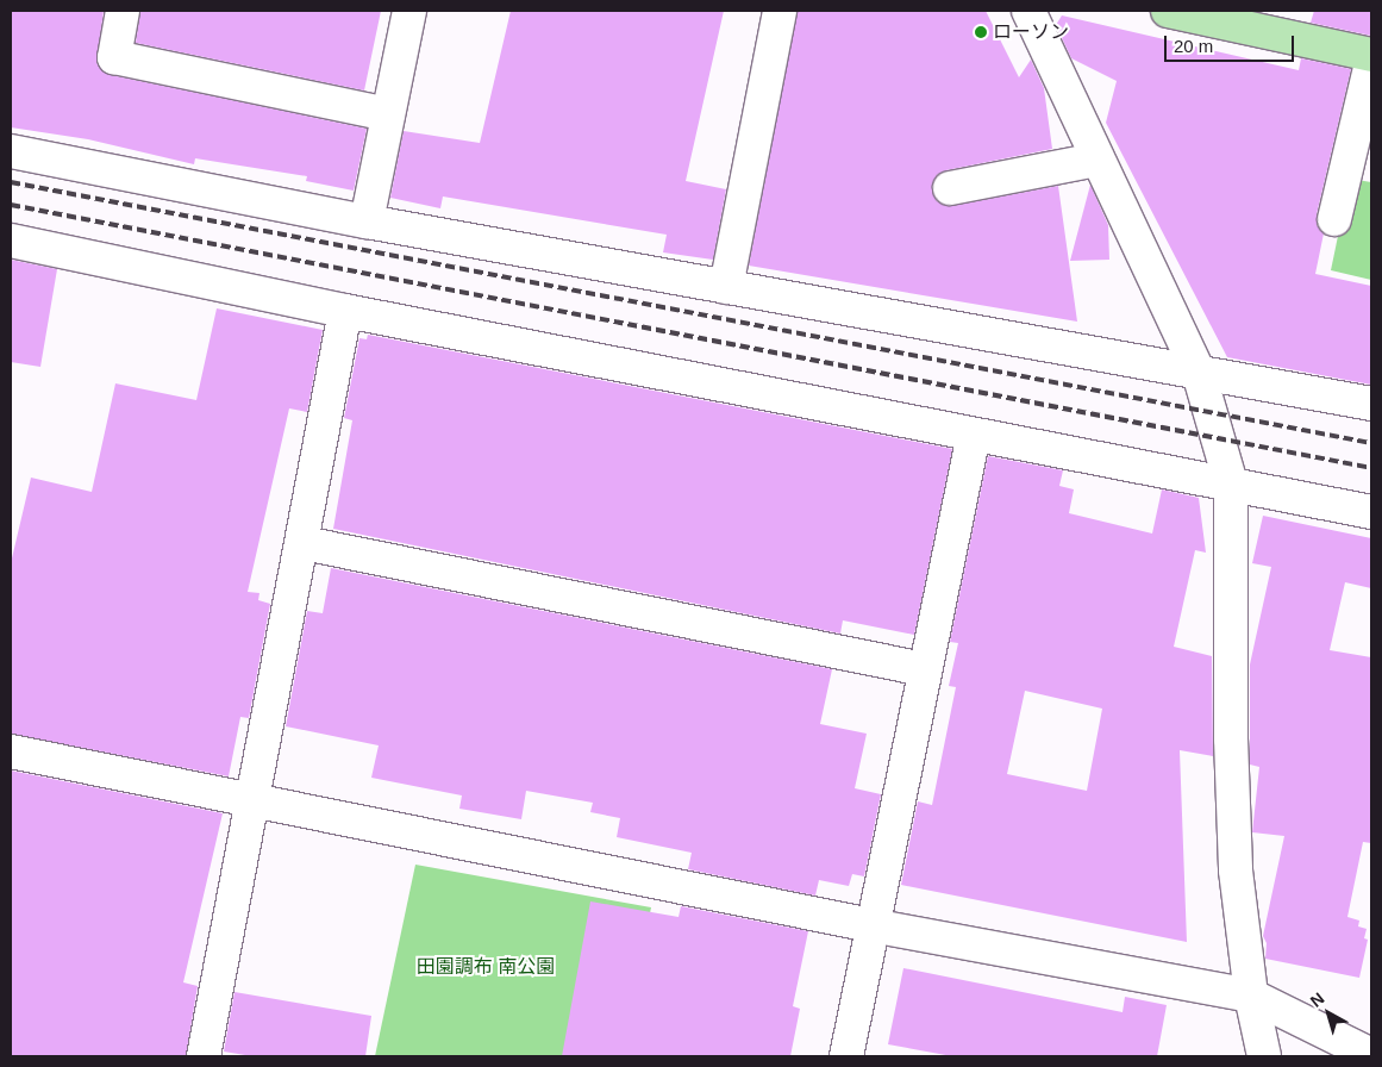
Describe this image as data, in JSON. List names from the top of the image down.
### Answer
{
  "parks": ["田園調布 南公園"],
  "places": ["ローソン"],
  "scale_bar": "20 m",
  "north": "top left"
}
